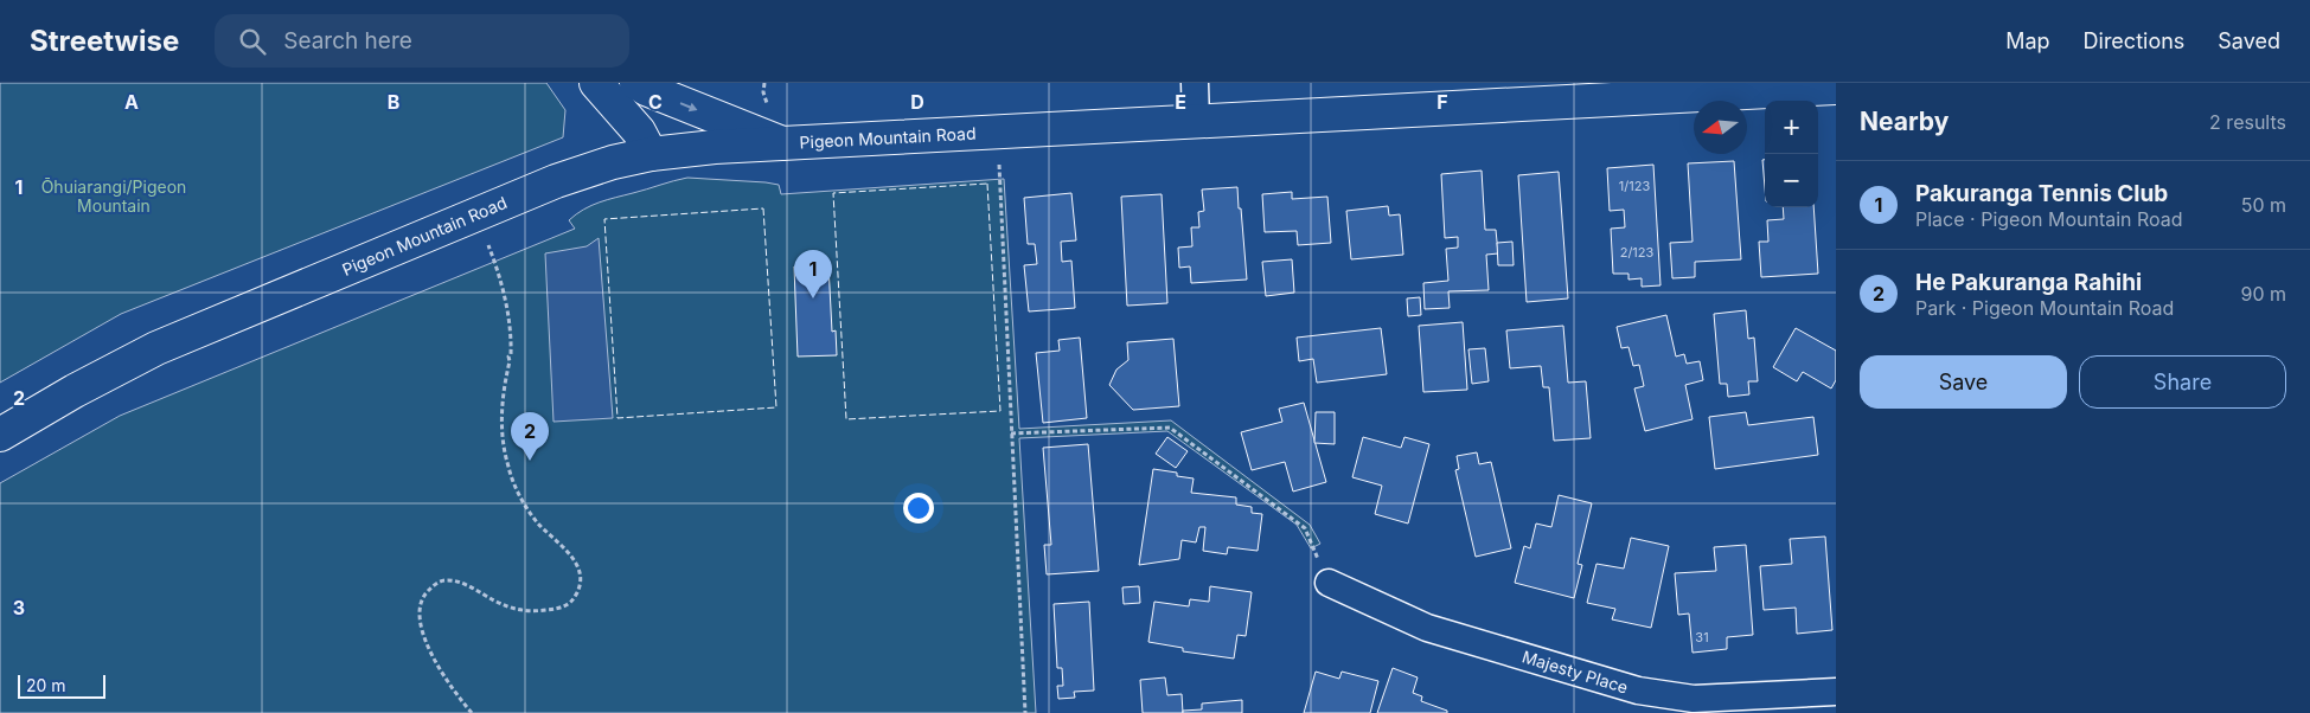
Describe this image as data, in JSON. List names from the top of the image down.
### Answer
{
  "streets": {
    "main road": ["Pigeon Mountain Road"],
    "street": ["Majesty Place"]
  },
  "parks": ["Ōhuiarangi/Pigeon Mountain"],
  "house_numbers": ["1/123", "2/123", "31"],
  "scale_bar": "20 m",
  "north": "left",
  "page": {
    "header": "Streetwise",
    "search": "Search here",
    "nav": ["Map", "Directions", "Saved"],
    "heading": ["Nearby", "2 results"],
    "map_buttons": ["+", "−"],
    "list": [
      {
        "mark": "1",
        "name": "Pakuranga Tennis Club",
        "note": "Place · Pigeon Mountain Road",
        "value": "50 m"
      },
      {
        "mark": "2",
        "name": "He Pakuranga Rahihi",
        "note": "Park · Pigeon Mountain Road",
        "value": "90 m"
      }
    ],
    "pins": ["1", "2"],
    "buttons": ["Save", "Share"],
    "scale": "20 m"
  },
  "grid": {
    "columns": [
      "A",
      "B",
      "C",
      "D",
      "E",
      "F"
    ],
    "rows": ["1", "2", "3"]
  }
}
